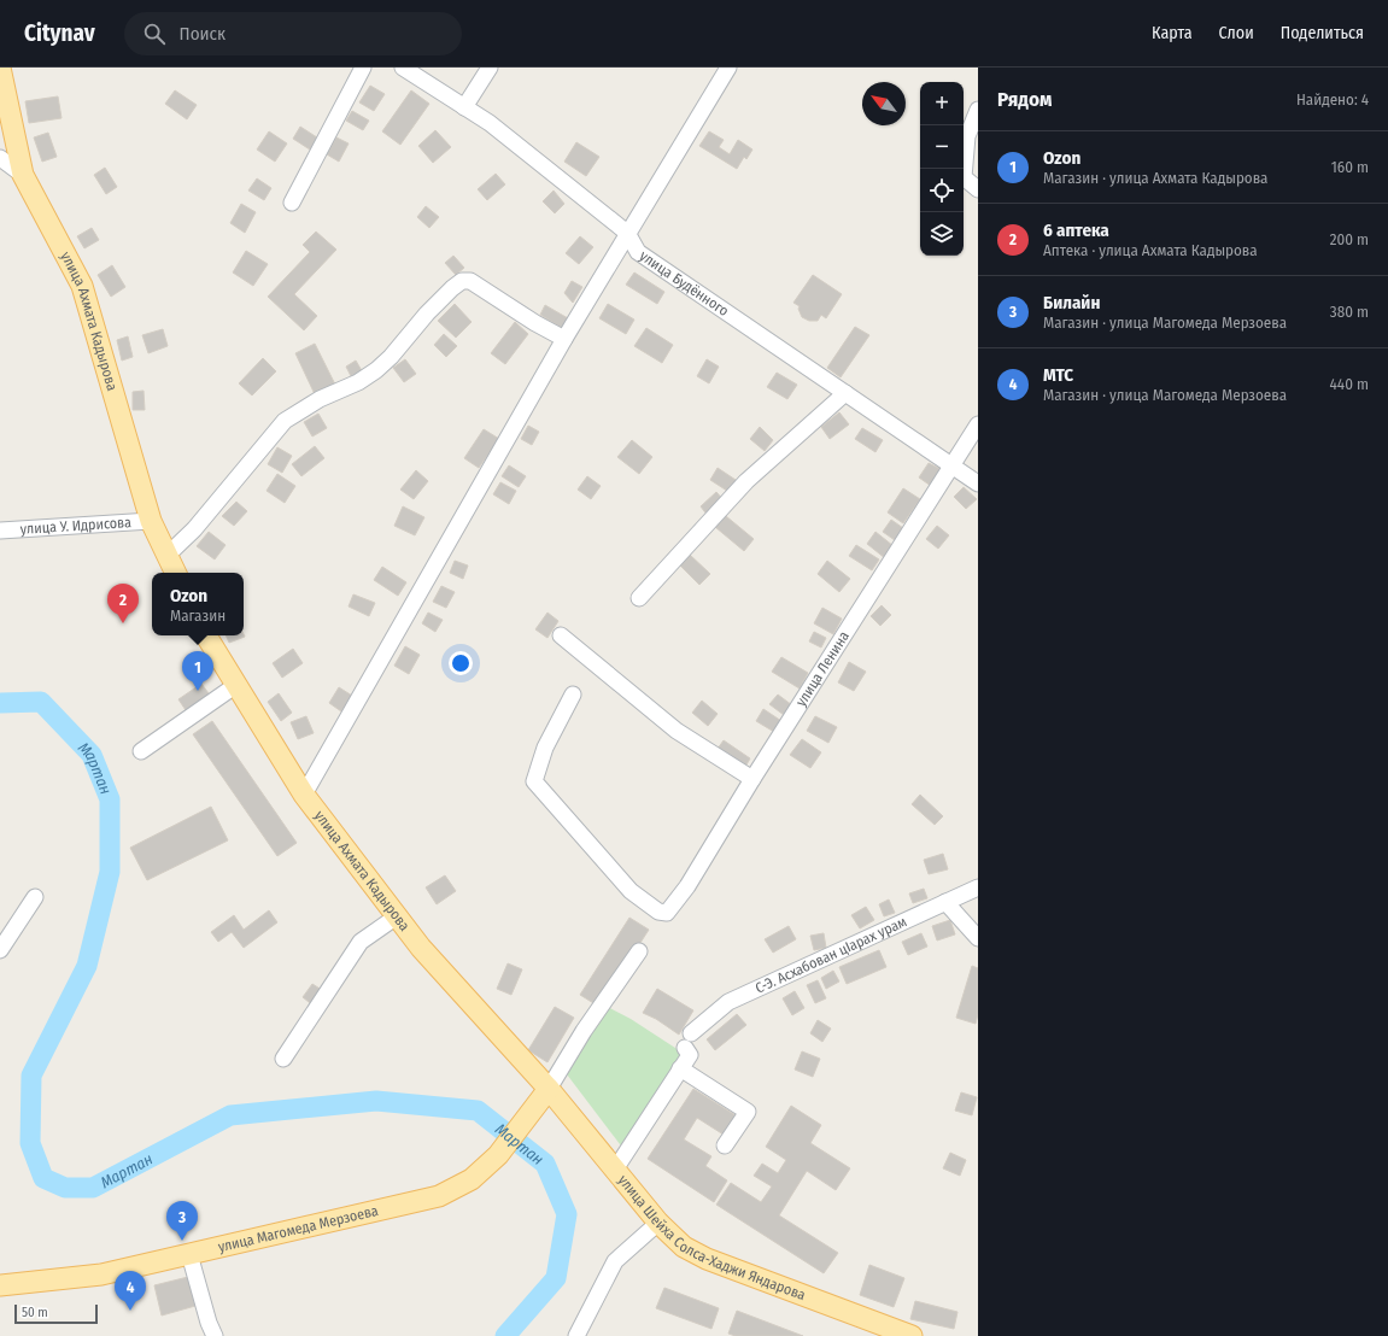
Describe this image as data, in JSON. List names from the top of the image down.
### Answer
{
  "streets": {
    "main road": ["улица Ахмата Кадырова", "улица Магомеда Мерзоева", "улица Шейха Солса-Хаджи Яндарова"],
    "street": [
      "улица Будённого",
      "улица У. Идрисова",
      "улица Ленина",
      "С-Э. Асхабован цIарах урам"
    ]
  },
  "crossings": [
    ["улица Будённого", "улица Ленина"],
    ["улица Ахмата Кадырова", "улица У. Идрисова"],
    ["улица Ахмата Кадырова", "улица Магомеда Мерзоева"],
    ["улица Ахмата Кадырова", "улица Шейха Солса-Хаджи Яндарова"],
    ["улица Магомеда Мерзоева", "улица Шейха Солса-Хаджи Яндарова"]
  ],
  "water": ["Мартан"],
  "scale_bar": "50 m",
  "north": "top left",
  "page": {
    "header": "Citynav",
    "search": "Поиск",
    "nav": ["Карта", "Слои", "Поделиться"],
    "heading": ["Рядом", "Найдено: 4"],
    "map_buttons": ["+", "−"],
    "list": [
      {
        "mark": "1",
        "name": "Ozon",
        "note": "Магазин · улица Ахмата Кадырова",
        "value": "160 m"
      },
      {
        "mark": "2",
        "name": "6 аптека",
        "note": "Аптека · улица Ахмата Кадырова",
        "value": "200 m"
      },
      {
        "mark": "3",
        "name": "Билайн",
        "note": "Магазин · улица Магомеда Мерзоева",
        "value": "380 m"
      },
      {
        "mark": "4",
        "name": "МТС",
        "note": "Магазин · улица Магомеда Мерзоева",
        "value": "440 m"
      }
    ],
    "popup": ["Ozon", "Магазин"],
    "pins": [
      "2",
      "1",
      "3",
      "4"
    ],
    "scale": "50 m"
  }
}
